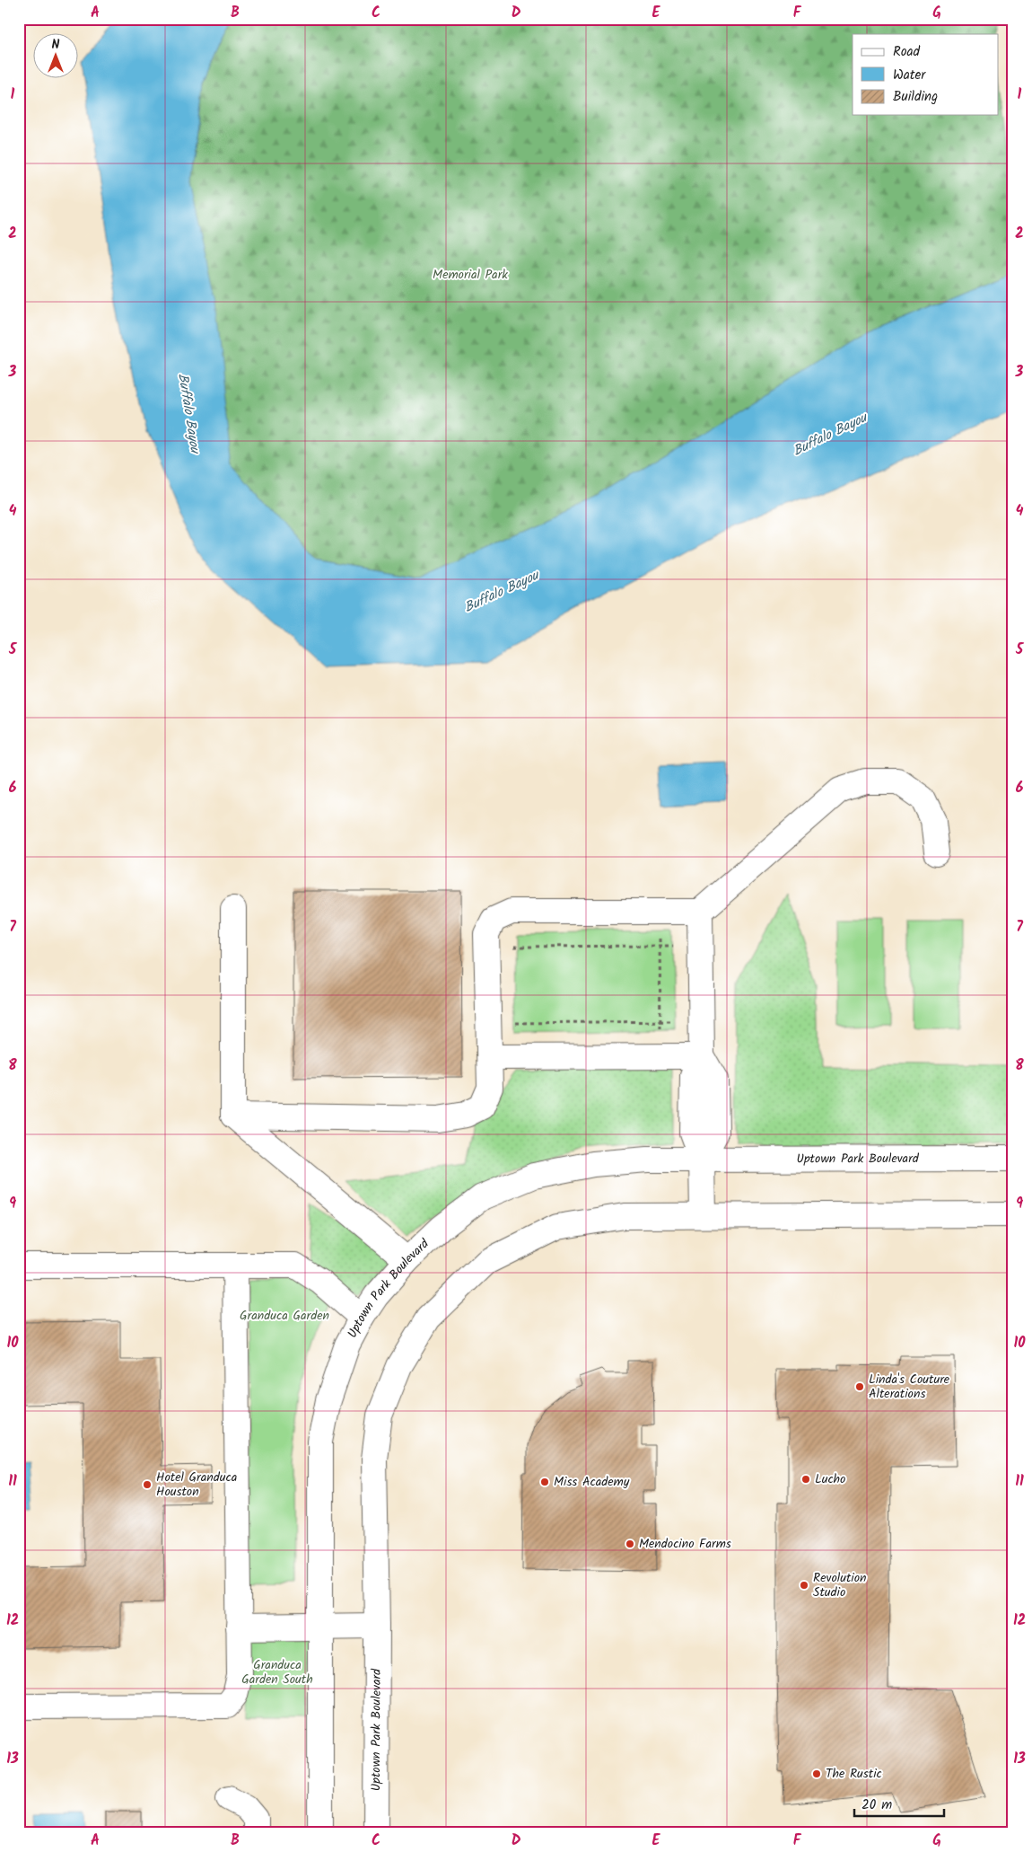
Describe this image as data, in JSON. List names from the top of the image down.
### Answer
{
  "streets": {
    "street": ["Uptown Park Boulevard"]
  },
  "water": ["Buffalo Bayou"],
  "parks": ["Memorial Park", "Granduca Garden", "Granduca Garden South"],
  "places": [
    "Linda's Couture Alterations",
    "Lucho",
    "Miss Academy",
    "Hotel Granduca Houston",
    "Mendocino Farms",
    "Revolution Studio",
    "The Rustic"
  ],
  "legend": ["Road", "Water", "Building"],
  "scale_bar": "20 m",
  "north": "top",
  "grid": {
    "columns": [
      "A",
      "B",
      "C",
      "D",
      "E",
      "F",
      "G"
    ],
    "rows": [
      "1",
      "2",
      "3",
      "4",
      "5",
      "6",
      "7",
      "8",
      "9",
      "10",
      "11",
      "12",
      "13"
    ]
  }
}
